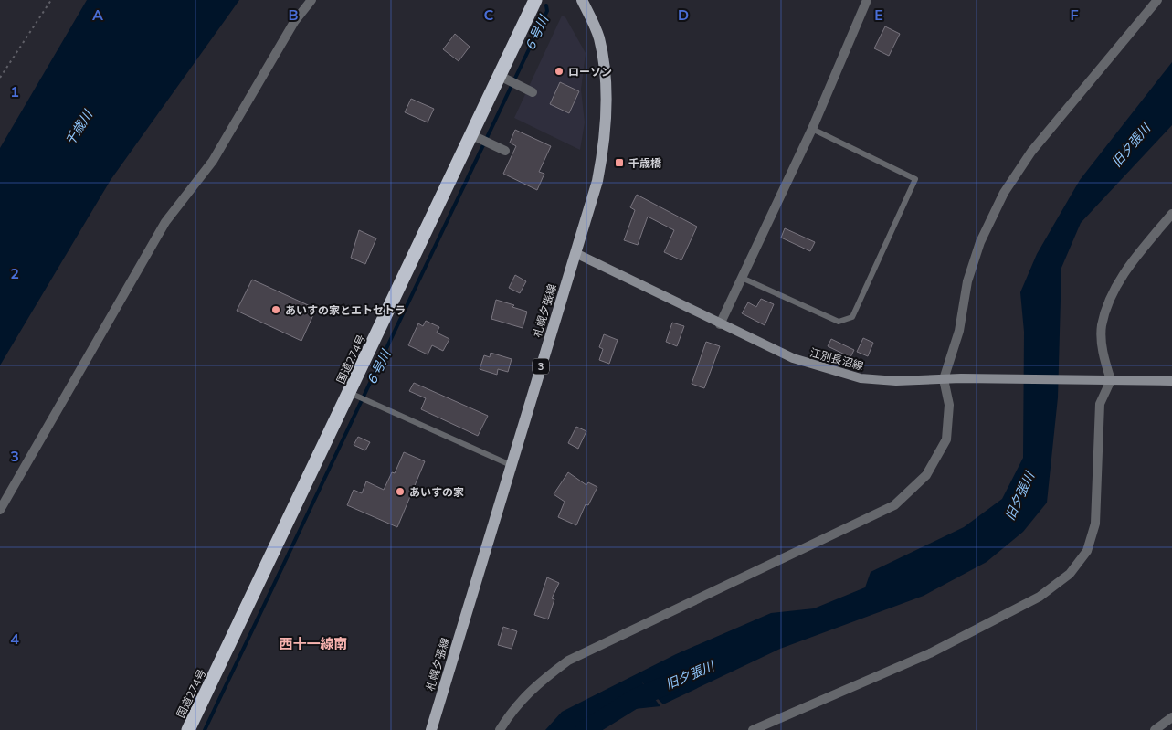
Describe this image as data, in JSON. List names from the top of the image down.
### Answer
{
  "streets": {
    "highway": ["国道274号"],
    "main road": ["札幌夕張線", "江別長沼線", "3"]
  },
  "crossings": [
    ["札幌夕張線", "江別長沼線"]
  ],
  "districts": ["西十一線南"],
  "water": ["６号川", "千歳川", "旧夕張川"],
  "places": {
    "other": ["ローソン", "あいすの家とエトセトラ", "あいすの家"],
    "transit": ["千歳橋"]
  },
  "grid": {
    "columns": [
      "A",
      "B",
      "C",
      "D",
      "E",
      "F"
    ],
    "rows": [
      "1",
      "2",
      "3",
      "4"
    ]
  }
}
